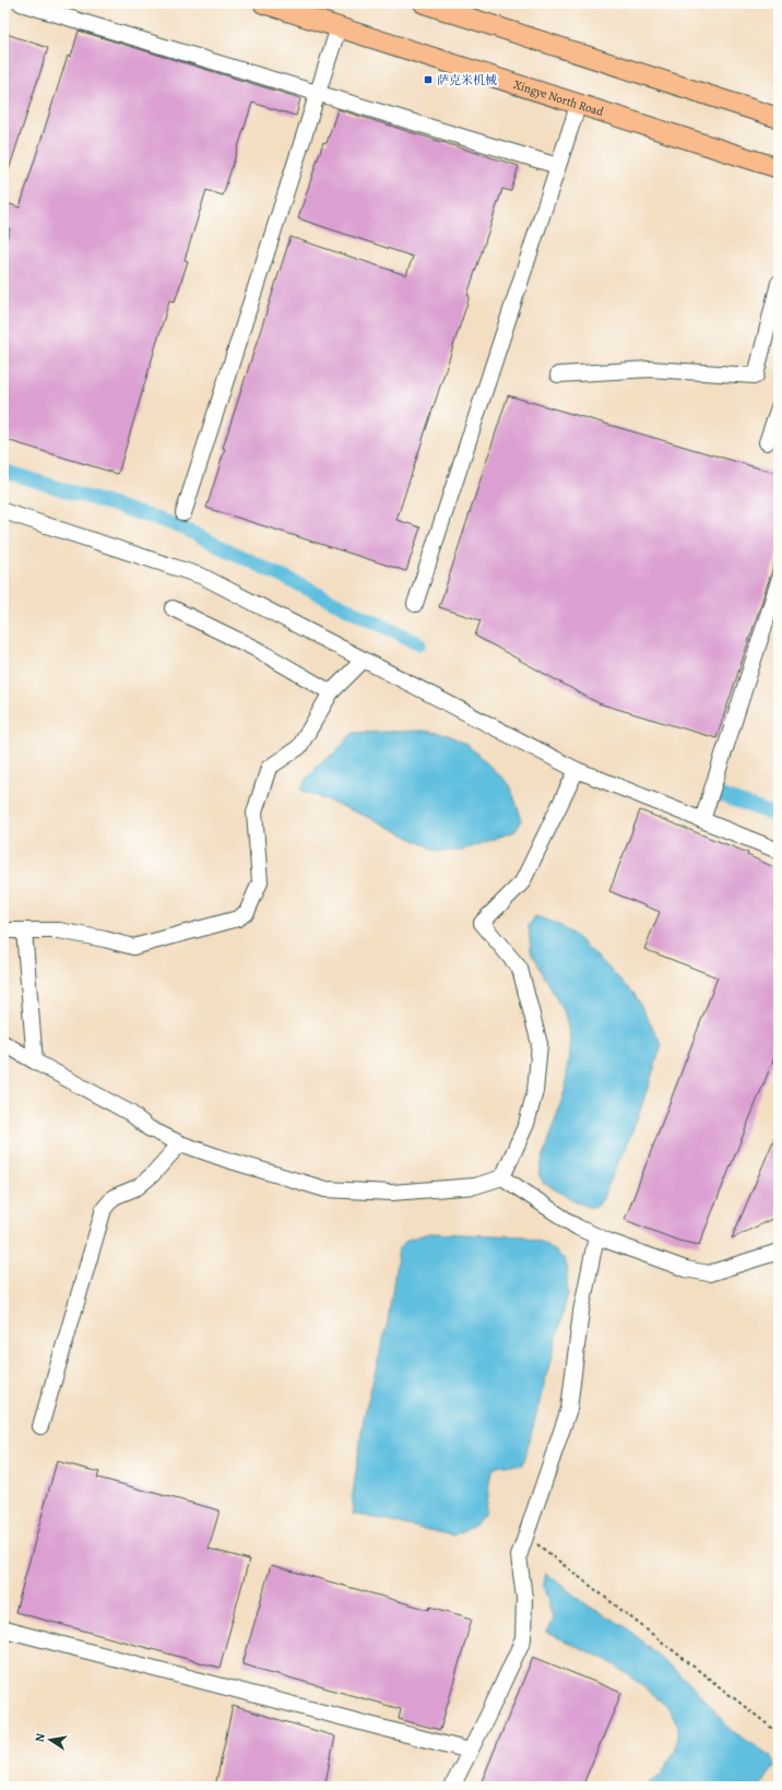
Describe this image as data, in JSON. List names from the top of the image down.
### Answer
{
  "streets": {
    "main road": ["Xingye North Road"]
  },
  "places": {
    "transit": ["萨克米机械"]
  },
  "north": "left"
}
